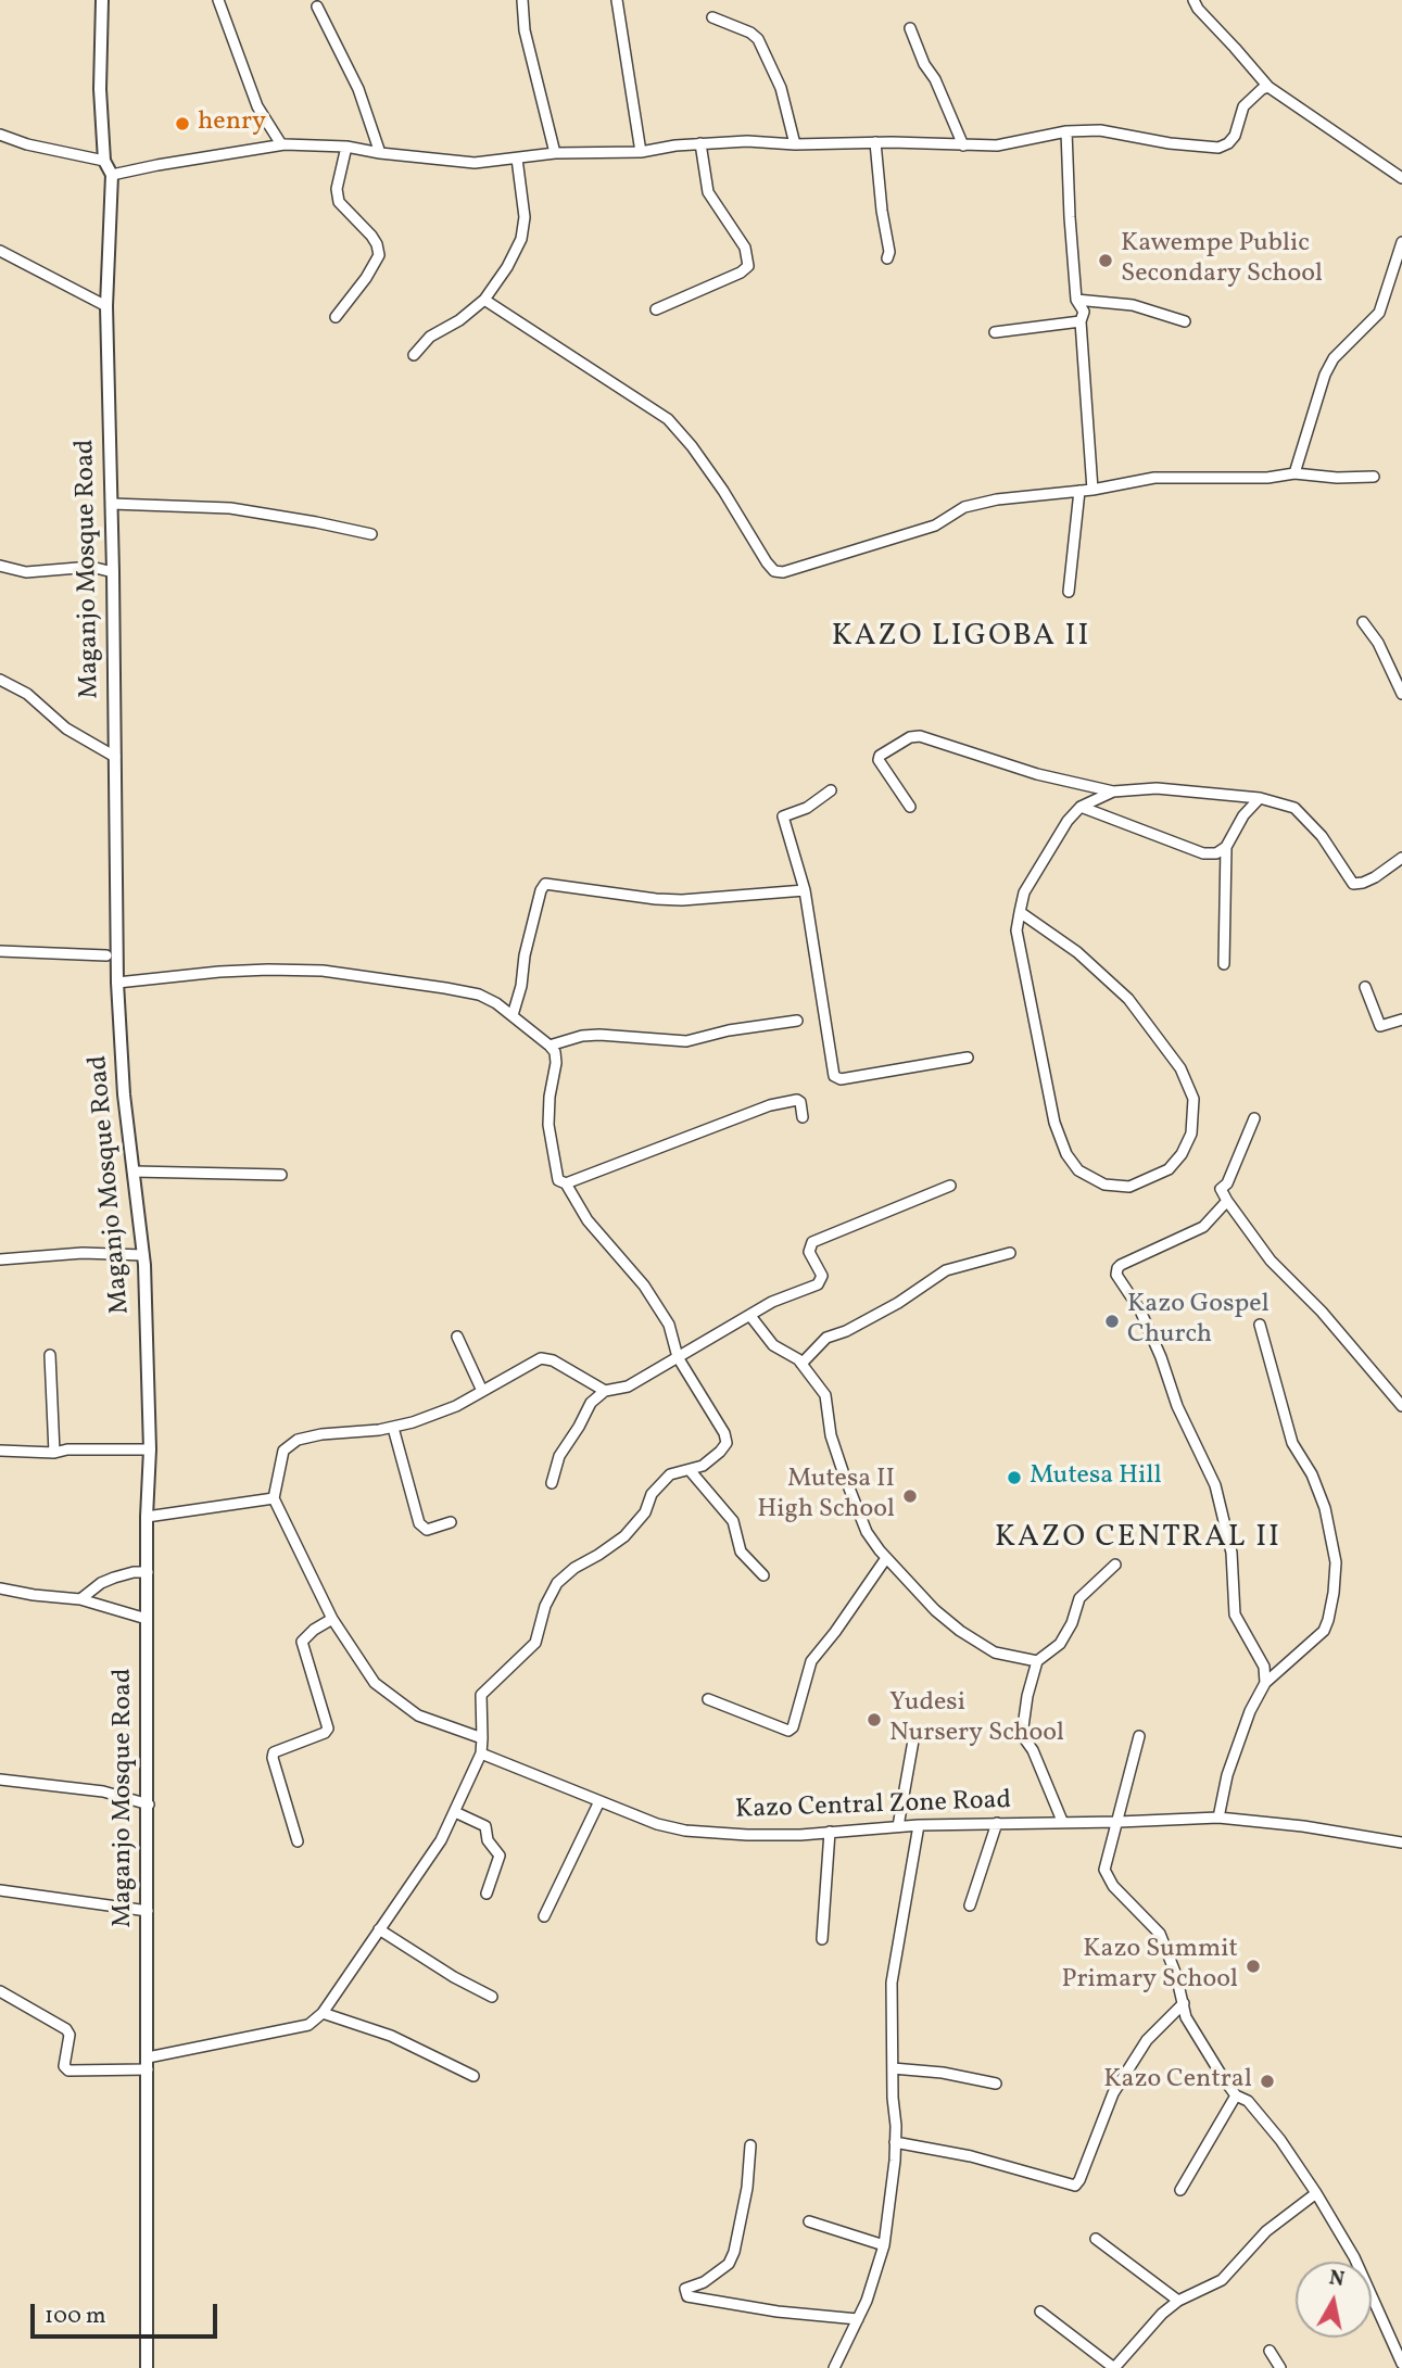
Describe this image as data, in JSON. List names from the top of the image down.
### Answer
{
  "streets": {
    "street": ["Maganjo Mosque Road", "Kazo Central Zone Road"]
  },
  "districts": ["KAZO LIGOBA II", "KAZO CENTRAL II"],
  "places": [
    "henry",
    "Kawempe Public Secondary School",
    "Kazo Gospel Church",
    "Mutesa Hill",
    "Mutesa II High School",
    "Yudesi Nursery School",
    "Kazo Summit Primary School",
    "Kazo Central"
  ],
  "scale_bar": "100 m",
  "north": "top"
}
